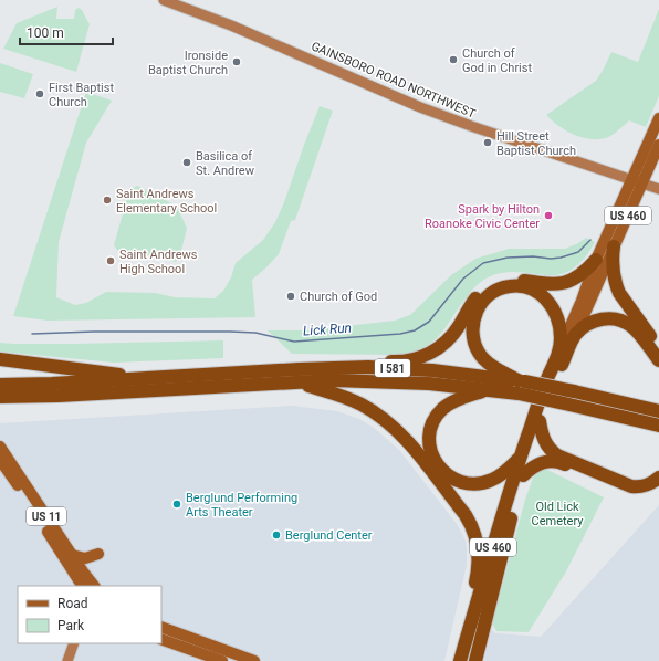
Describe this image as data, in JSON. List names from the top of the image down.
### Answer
{
  "streets": {
    "highway": ["US 460", "I 581"],
    "main road": ["GAINSBORO ROAD NORTHWEST", "US 11"]
  },
  "crossings": [
    ["GAINSBORO ROAD NORTHWEST", "US 460"]
  ],
  "water": ["Lick Run"],
  "parks": ["Old Lick Cemetery"],
  "places": [
    "Church of God in Christ",
    "Ironside Baptist Church",
    "First Baptist Church",
    "Hill Street Baptist Church",
    "Basilica of St. Andrew",
    "Saint Andrews Elementary School",
    "Spark by Hilton Roanoke Civic Center",
    "Saint Andrews High School",
    "Church of God",
    "Berglund Performing Arts Theater",
    "Berglund Center"
  ],
  "legend": ["Road", "Park"],
  "scale_bar": "100 m"
}
